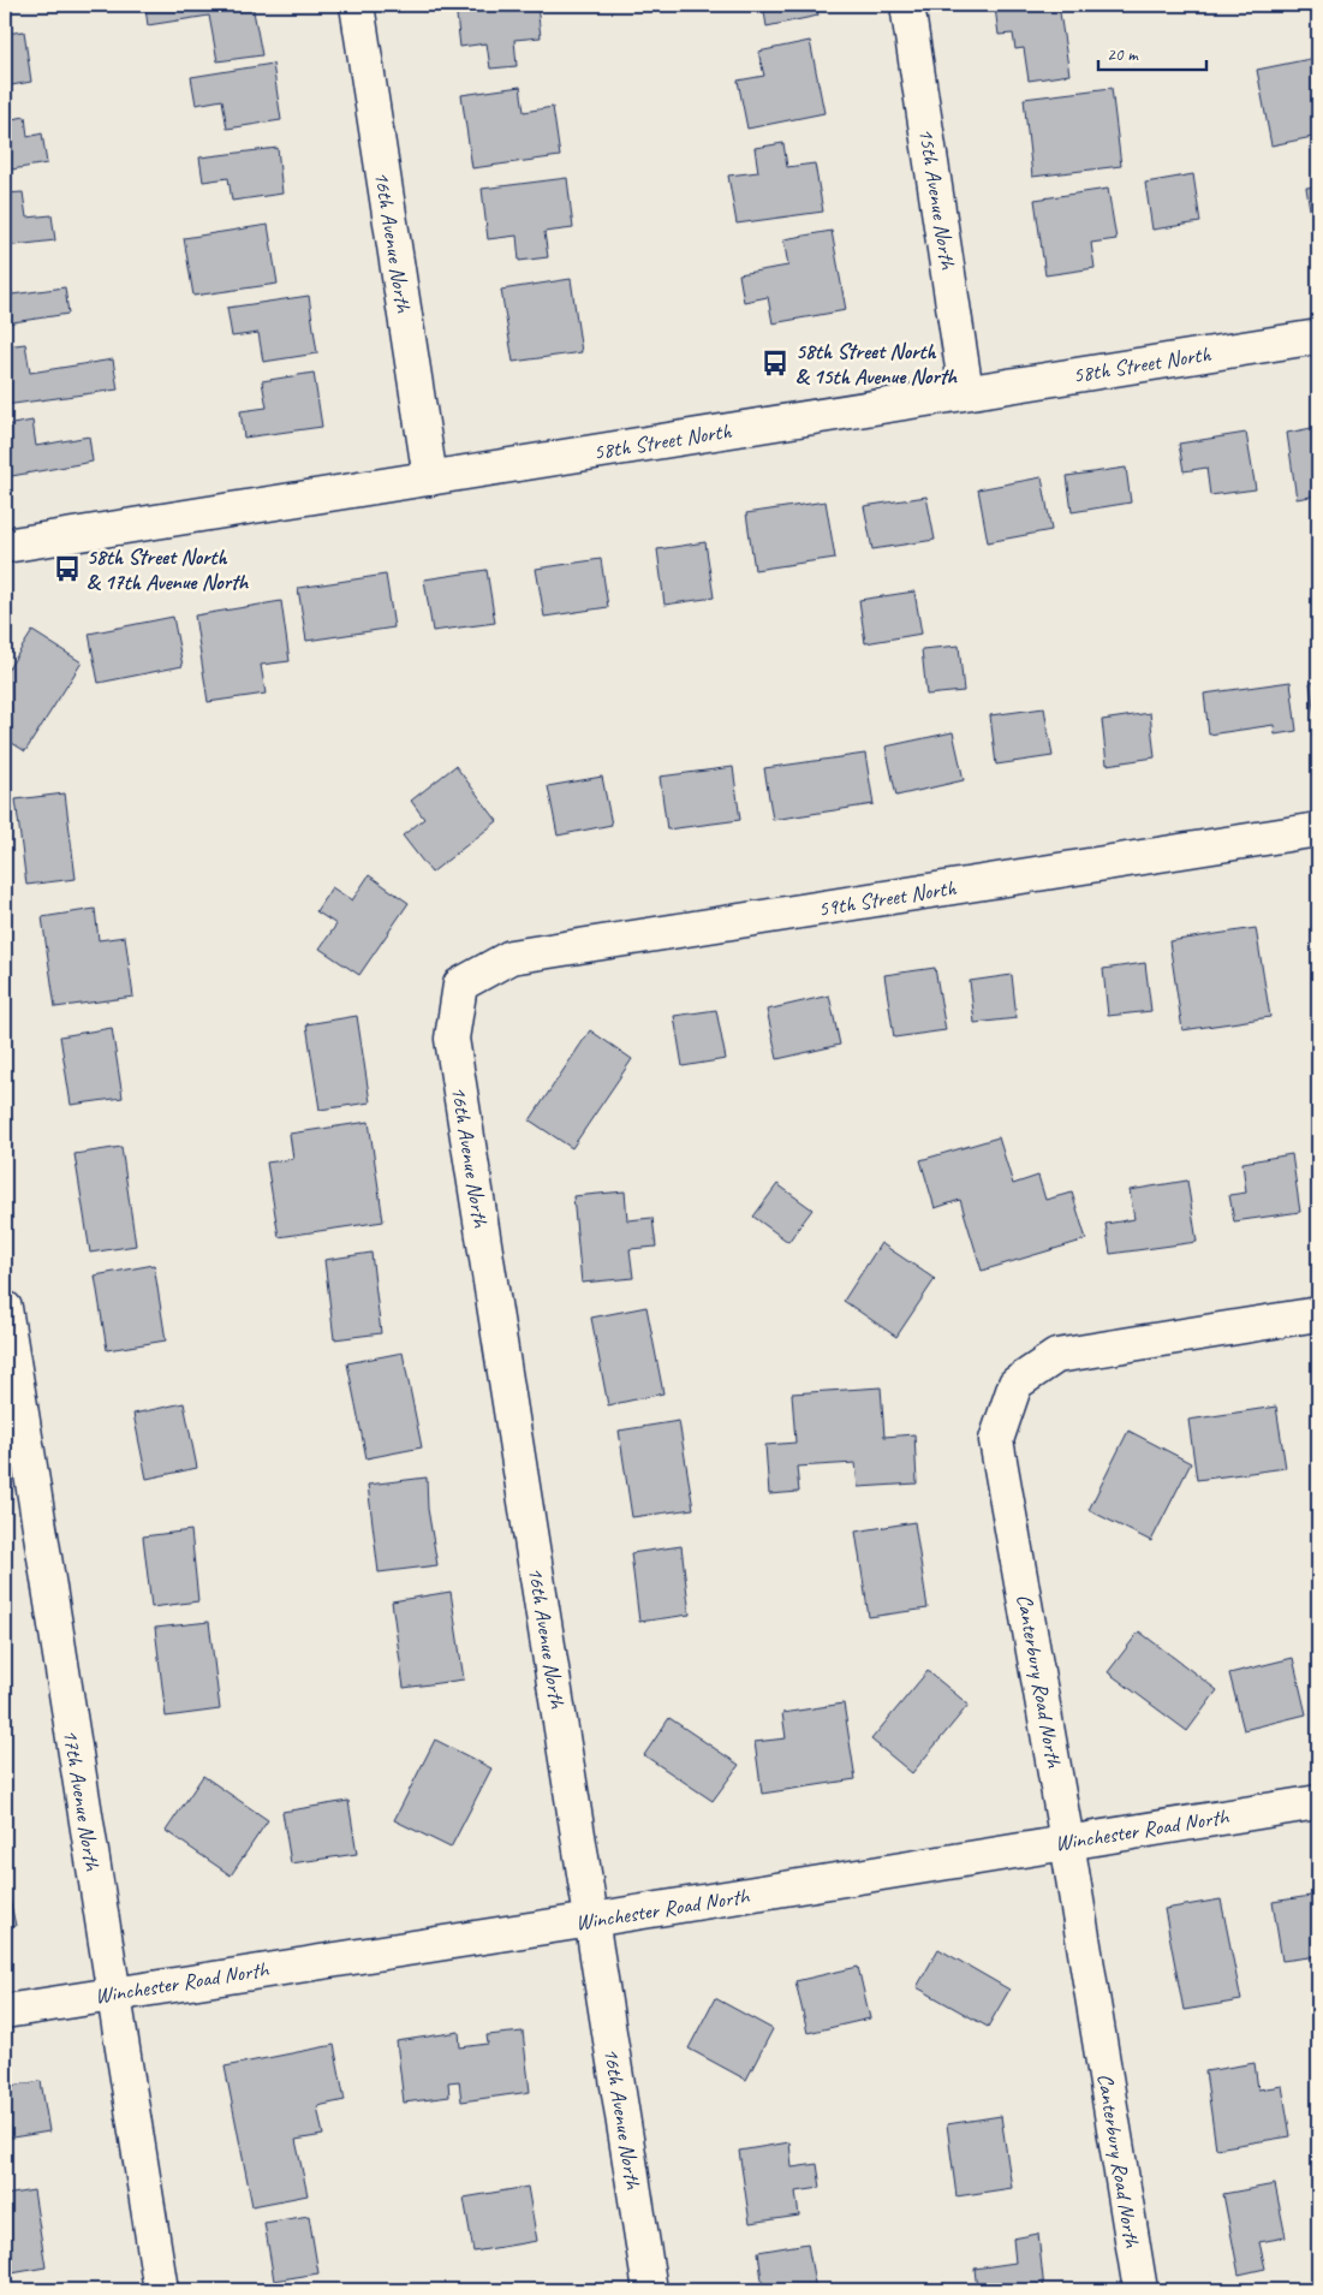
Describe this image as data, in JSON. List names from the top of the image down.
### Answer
{
  "streets": {
    "street": [
      "15th Avenue North",
      "16th Avenue North",
      "58th Street North",
      "59th Street North",
      "Canterbury Road North",
      "17th Avenue North",
      "Winchester Road North"
    ]
  },
  "crossings": [
    ["15th Avenue North", "58th Street North"],
    ["16th Avenue North", "58th Street North"],
    ["16th Avenue North", "59th Street North"],
    ["16th Avenue North", "Winchester Road North"],
    ["Canterbury Road North", "Winchester Road North"],
    ["17th Avenue North", "Winchester Road North"]
  ],
  "places": {
    "bus stop": ["58th Street North & 15th Avenue North", "58th Street North & 17th Avenue North"]
  },
  "scale_bar": "20 m"
}
